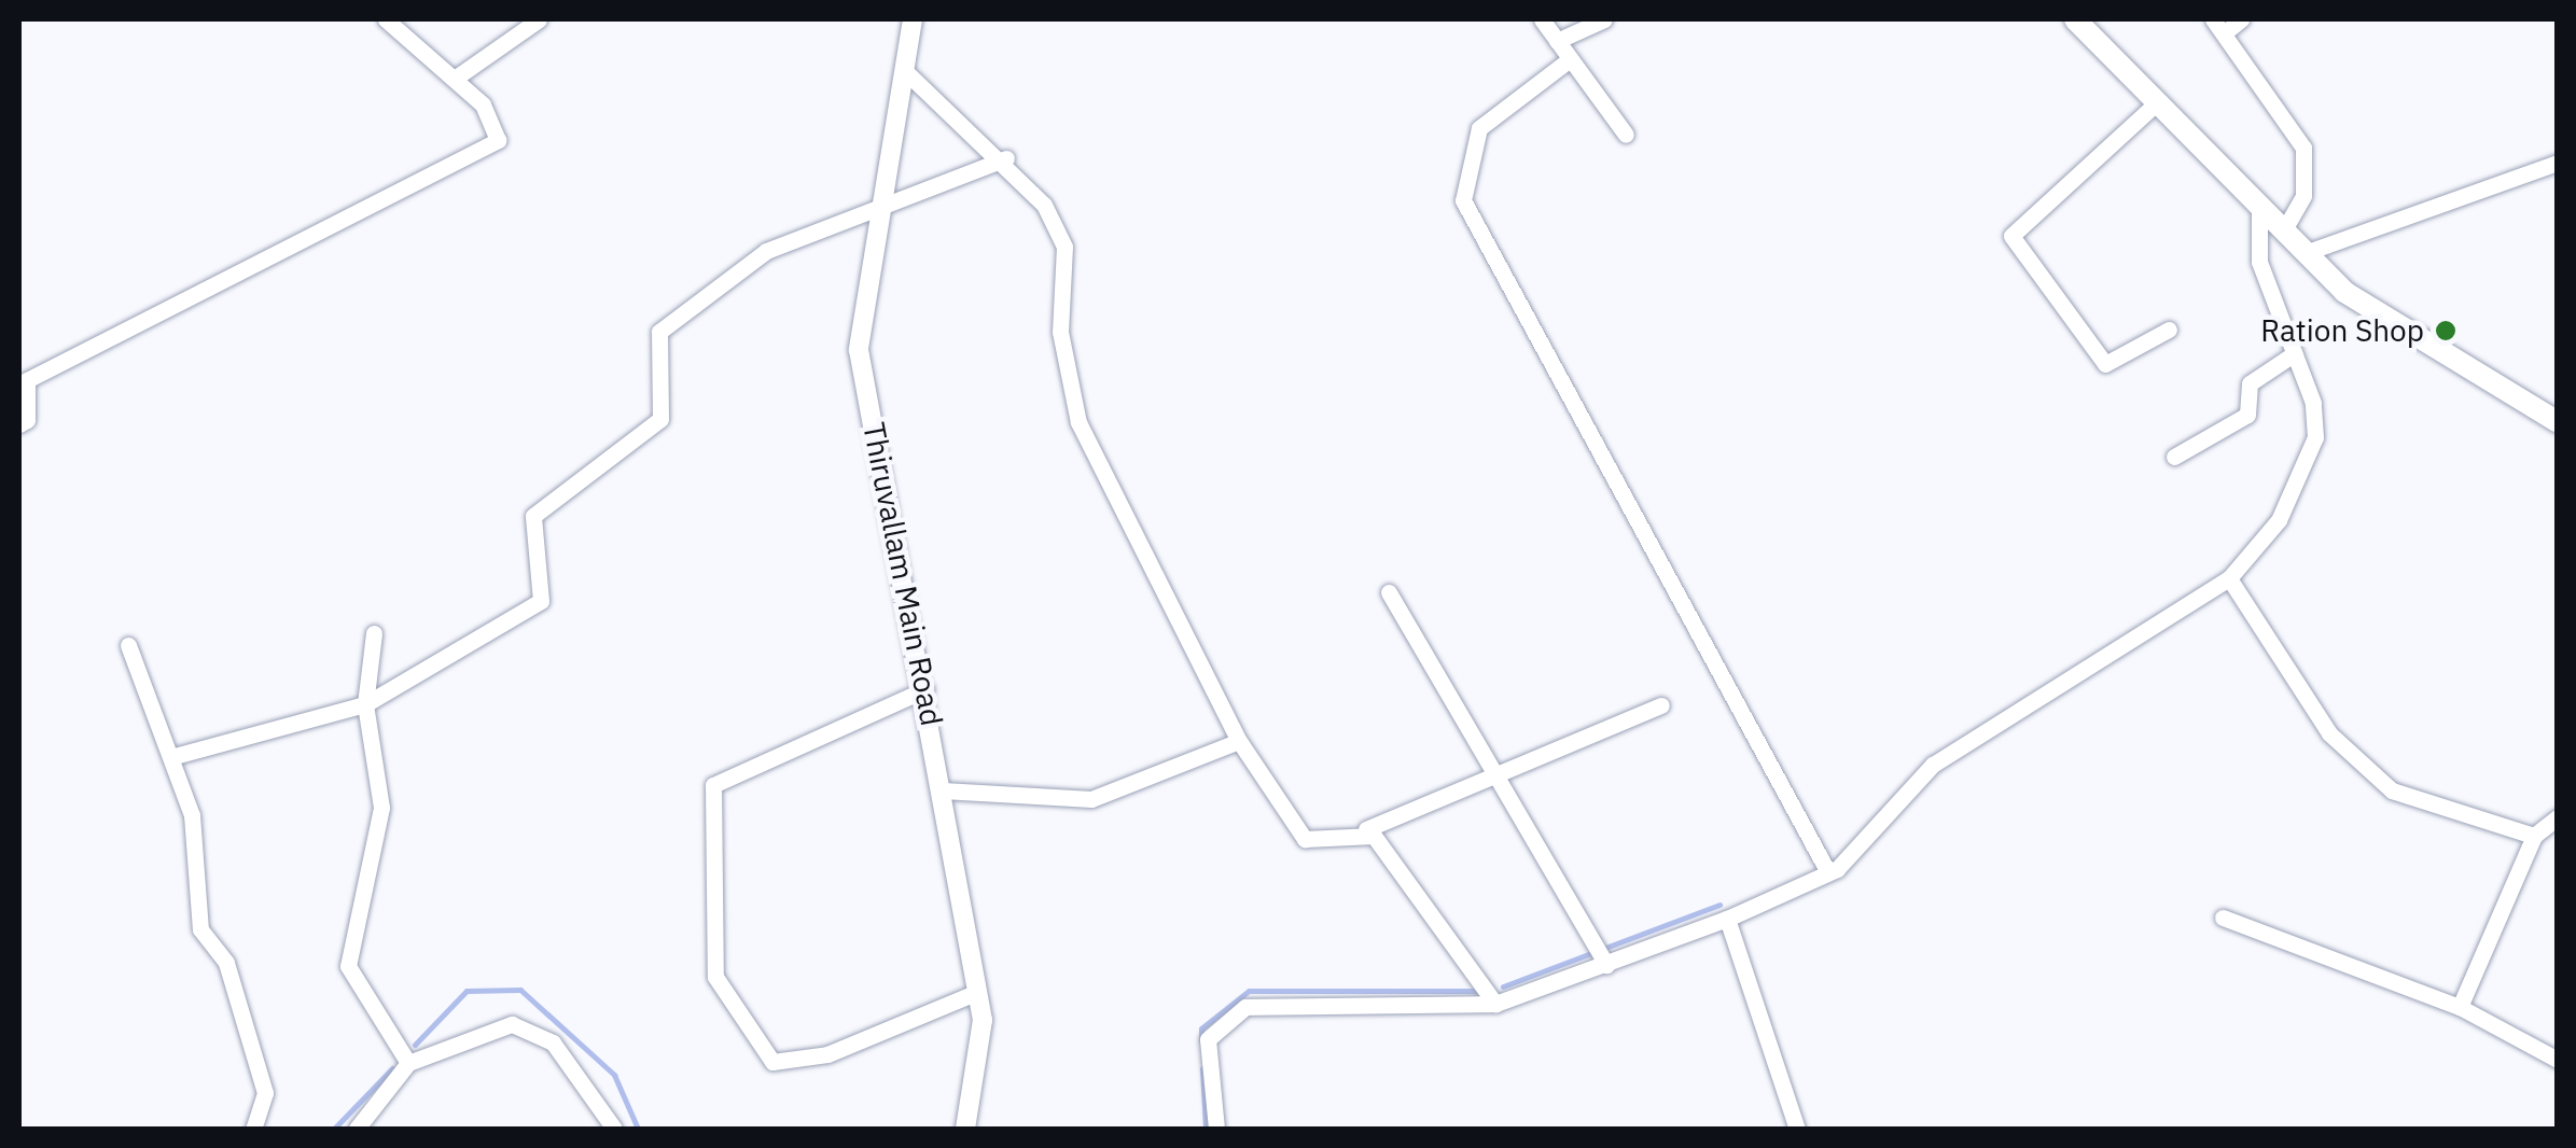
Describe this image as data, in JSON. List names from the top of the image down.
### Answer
{
  "streets": {
    "street": ["Thiruvallam Main Road"]
  },
  "places": ["Ration Shop"]
}
